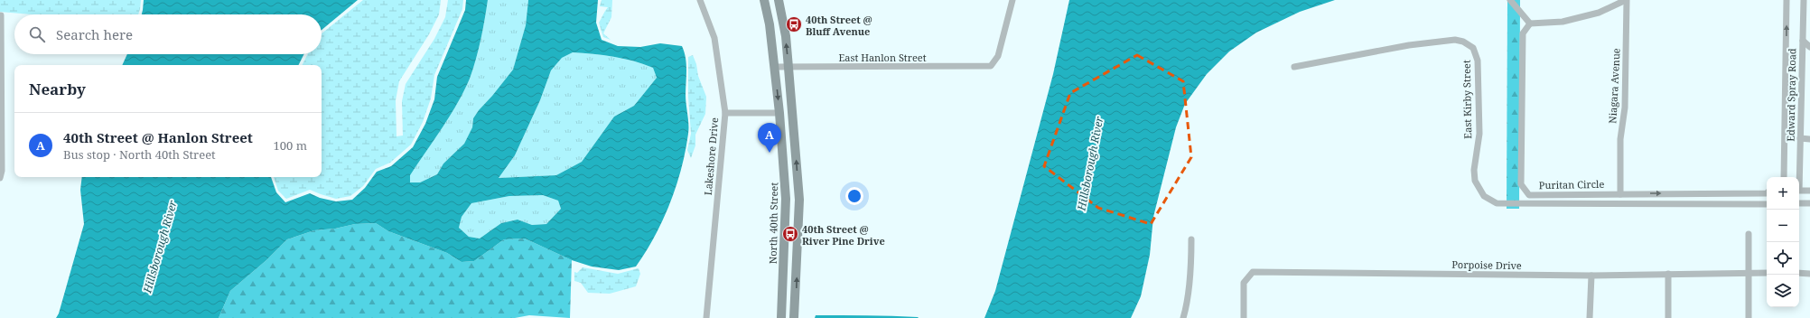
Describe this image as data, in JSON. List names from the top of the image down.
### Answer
{
  "streets": {
    "main road": ["North 40th Street"],
    "street": [
      "East Hanlon Street",
      "Niagara Avenue",
      "Edward Spray Road",
      "East Kirby Street",
      "Lakeshore Drive",
      "Puritan Circle",
      "Porpoise Drive"
    ]
  },
  "crossings": [
    ["East Hanlon Street", "North 40th Street"],
    ["Niagara Avenue", "Puritan Circle"]
  ],
  "one_way": ["Puritan Circle"],
  "water": ["Hillsborough River"],
  "places": {
    "bus stop": ["40th Street @ Bluff Avenue", "40th Street @ River Pine Drive"]
  },
  "page": {
    "search": "Search here",
    "heading": "Nearby",
    "list": [
      {
        "mark": "A",
        "name": "40th Street @ Hanlon Street",
        "note": "Bus stop · North 40th Street",
        "value": "100 m"
      }
    ],
    "pins": "A",
    "map_buttons": ["+", "−"]
  }
}
